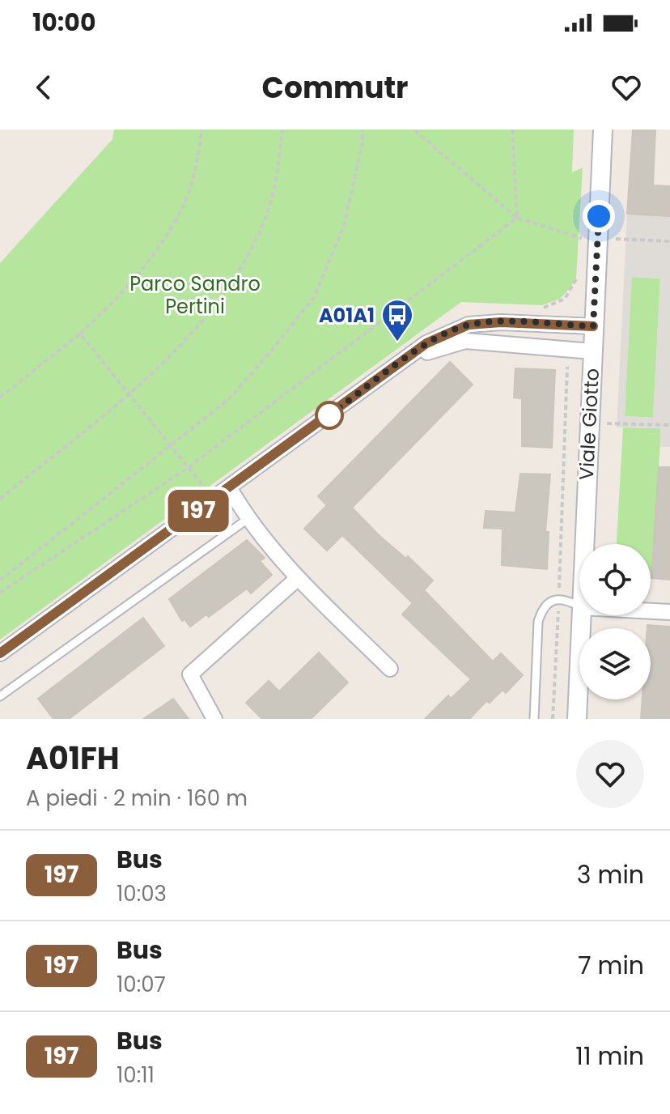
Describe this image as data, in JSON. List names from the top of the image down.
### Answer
{
  "streets": {
    "street": ["Viale Giotto"]
  },
  "parks": ["Parco Sandro Pertini"],
  "places": {
    "bus stop": ["A01A1"]
  },
  "lines": ["bus line 197"],
  "page": {
    "status": "10:00",
    "header": "Commutr",
    "on_map": "197",
    "heading": ["A01FH", "A piedi · 2 min · 160 m"],
    "list": [
      {
        "mark": "197",
        "name": "Bus",
        "note": "10:03",
        "value": "3 min"
      },
      {
        "mark": "197",
        "name": "Bus",
        "note": "10:07",
        "value": "7 min"
      },
      {
        "mark": "197",
        "name": "Bus",
        "note": "10:11",
        "value": "11 min"
      }
    ]
  }
}
